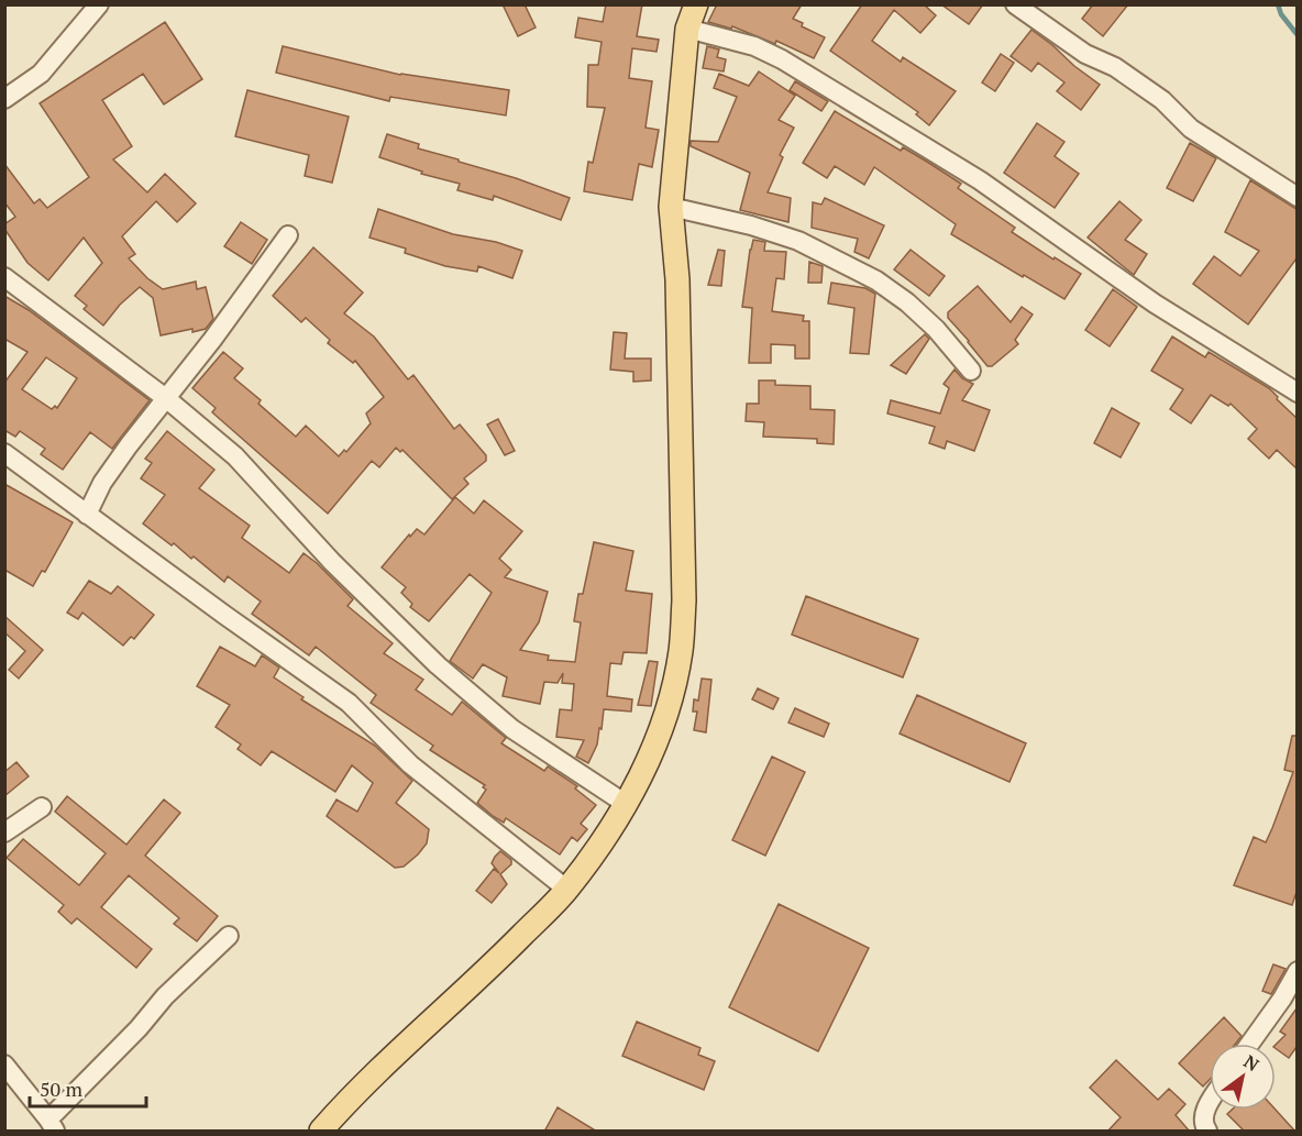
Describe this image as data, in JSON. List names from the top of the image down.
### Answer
{
  "scale_bar": "50 m",
  "north": "top right"
}
